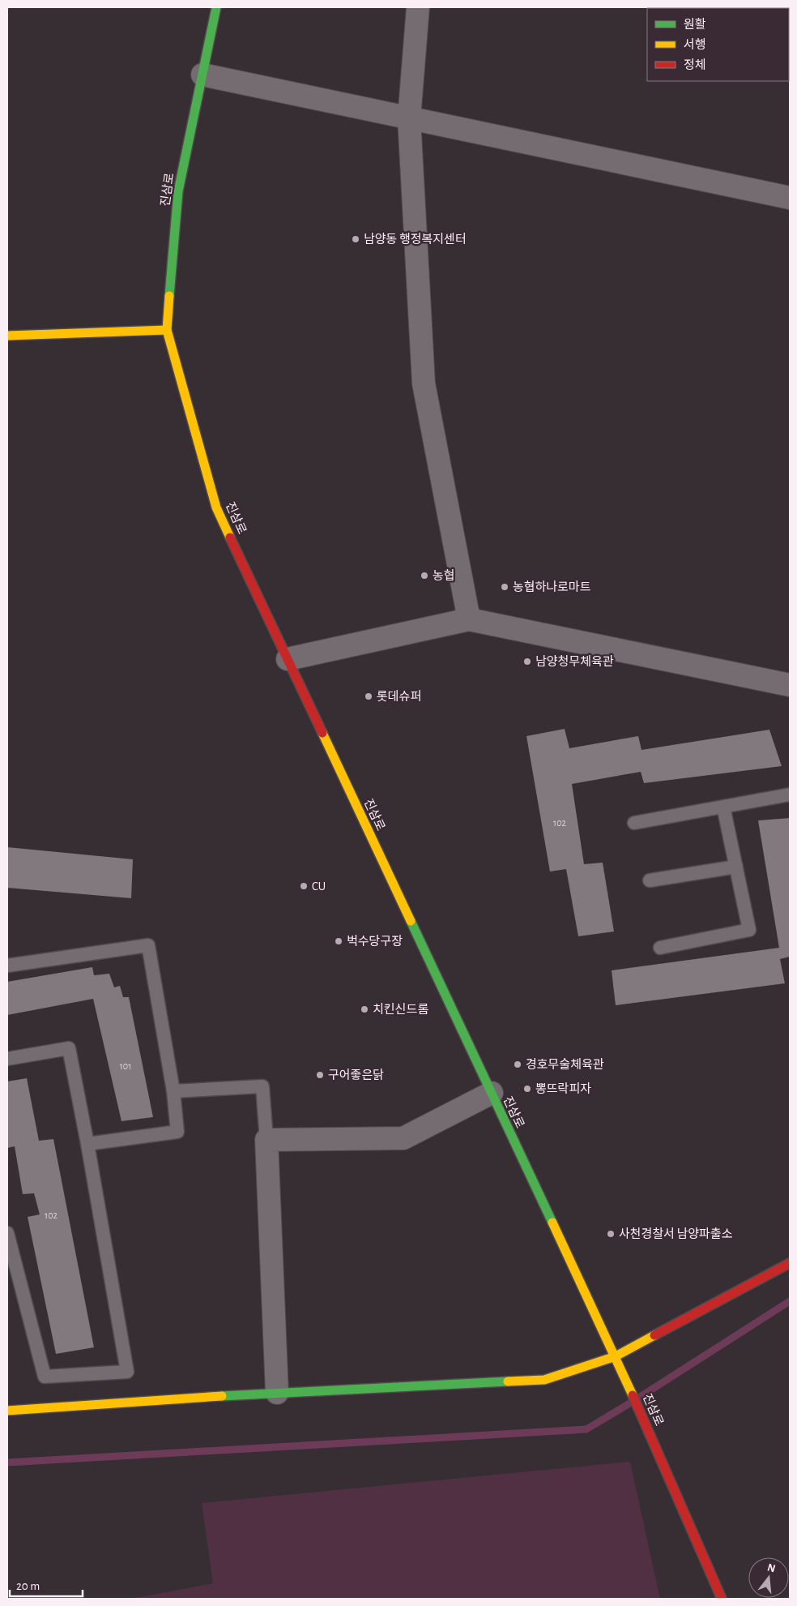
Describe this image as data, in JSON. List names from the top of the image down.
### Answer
{
  "streets": {
    "street": ["진삼로"]
  },
  "places": [
    "남양동 행정복지센터",
    "농협",
    "농협하나로마트",
    "남양청무체육관",
    "롯데슈퍼",
    "CU",
    "벅수당구장",
    "치킨신드롬",
    "경호무술체육관",
    "구어좋은닭",
    "뽕뜨락피자",
    "사천경찰서 남양파출소"
  ],
  "house_numbers": ["102", "101", "102"],
  "legend": ["원활", "서행", "정체"],
  "scale_bar": "20 m",
  "north": "top"
}
